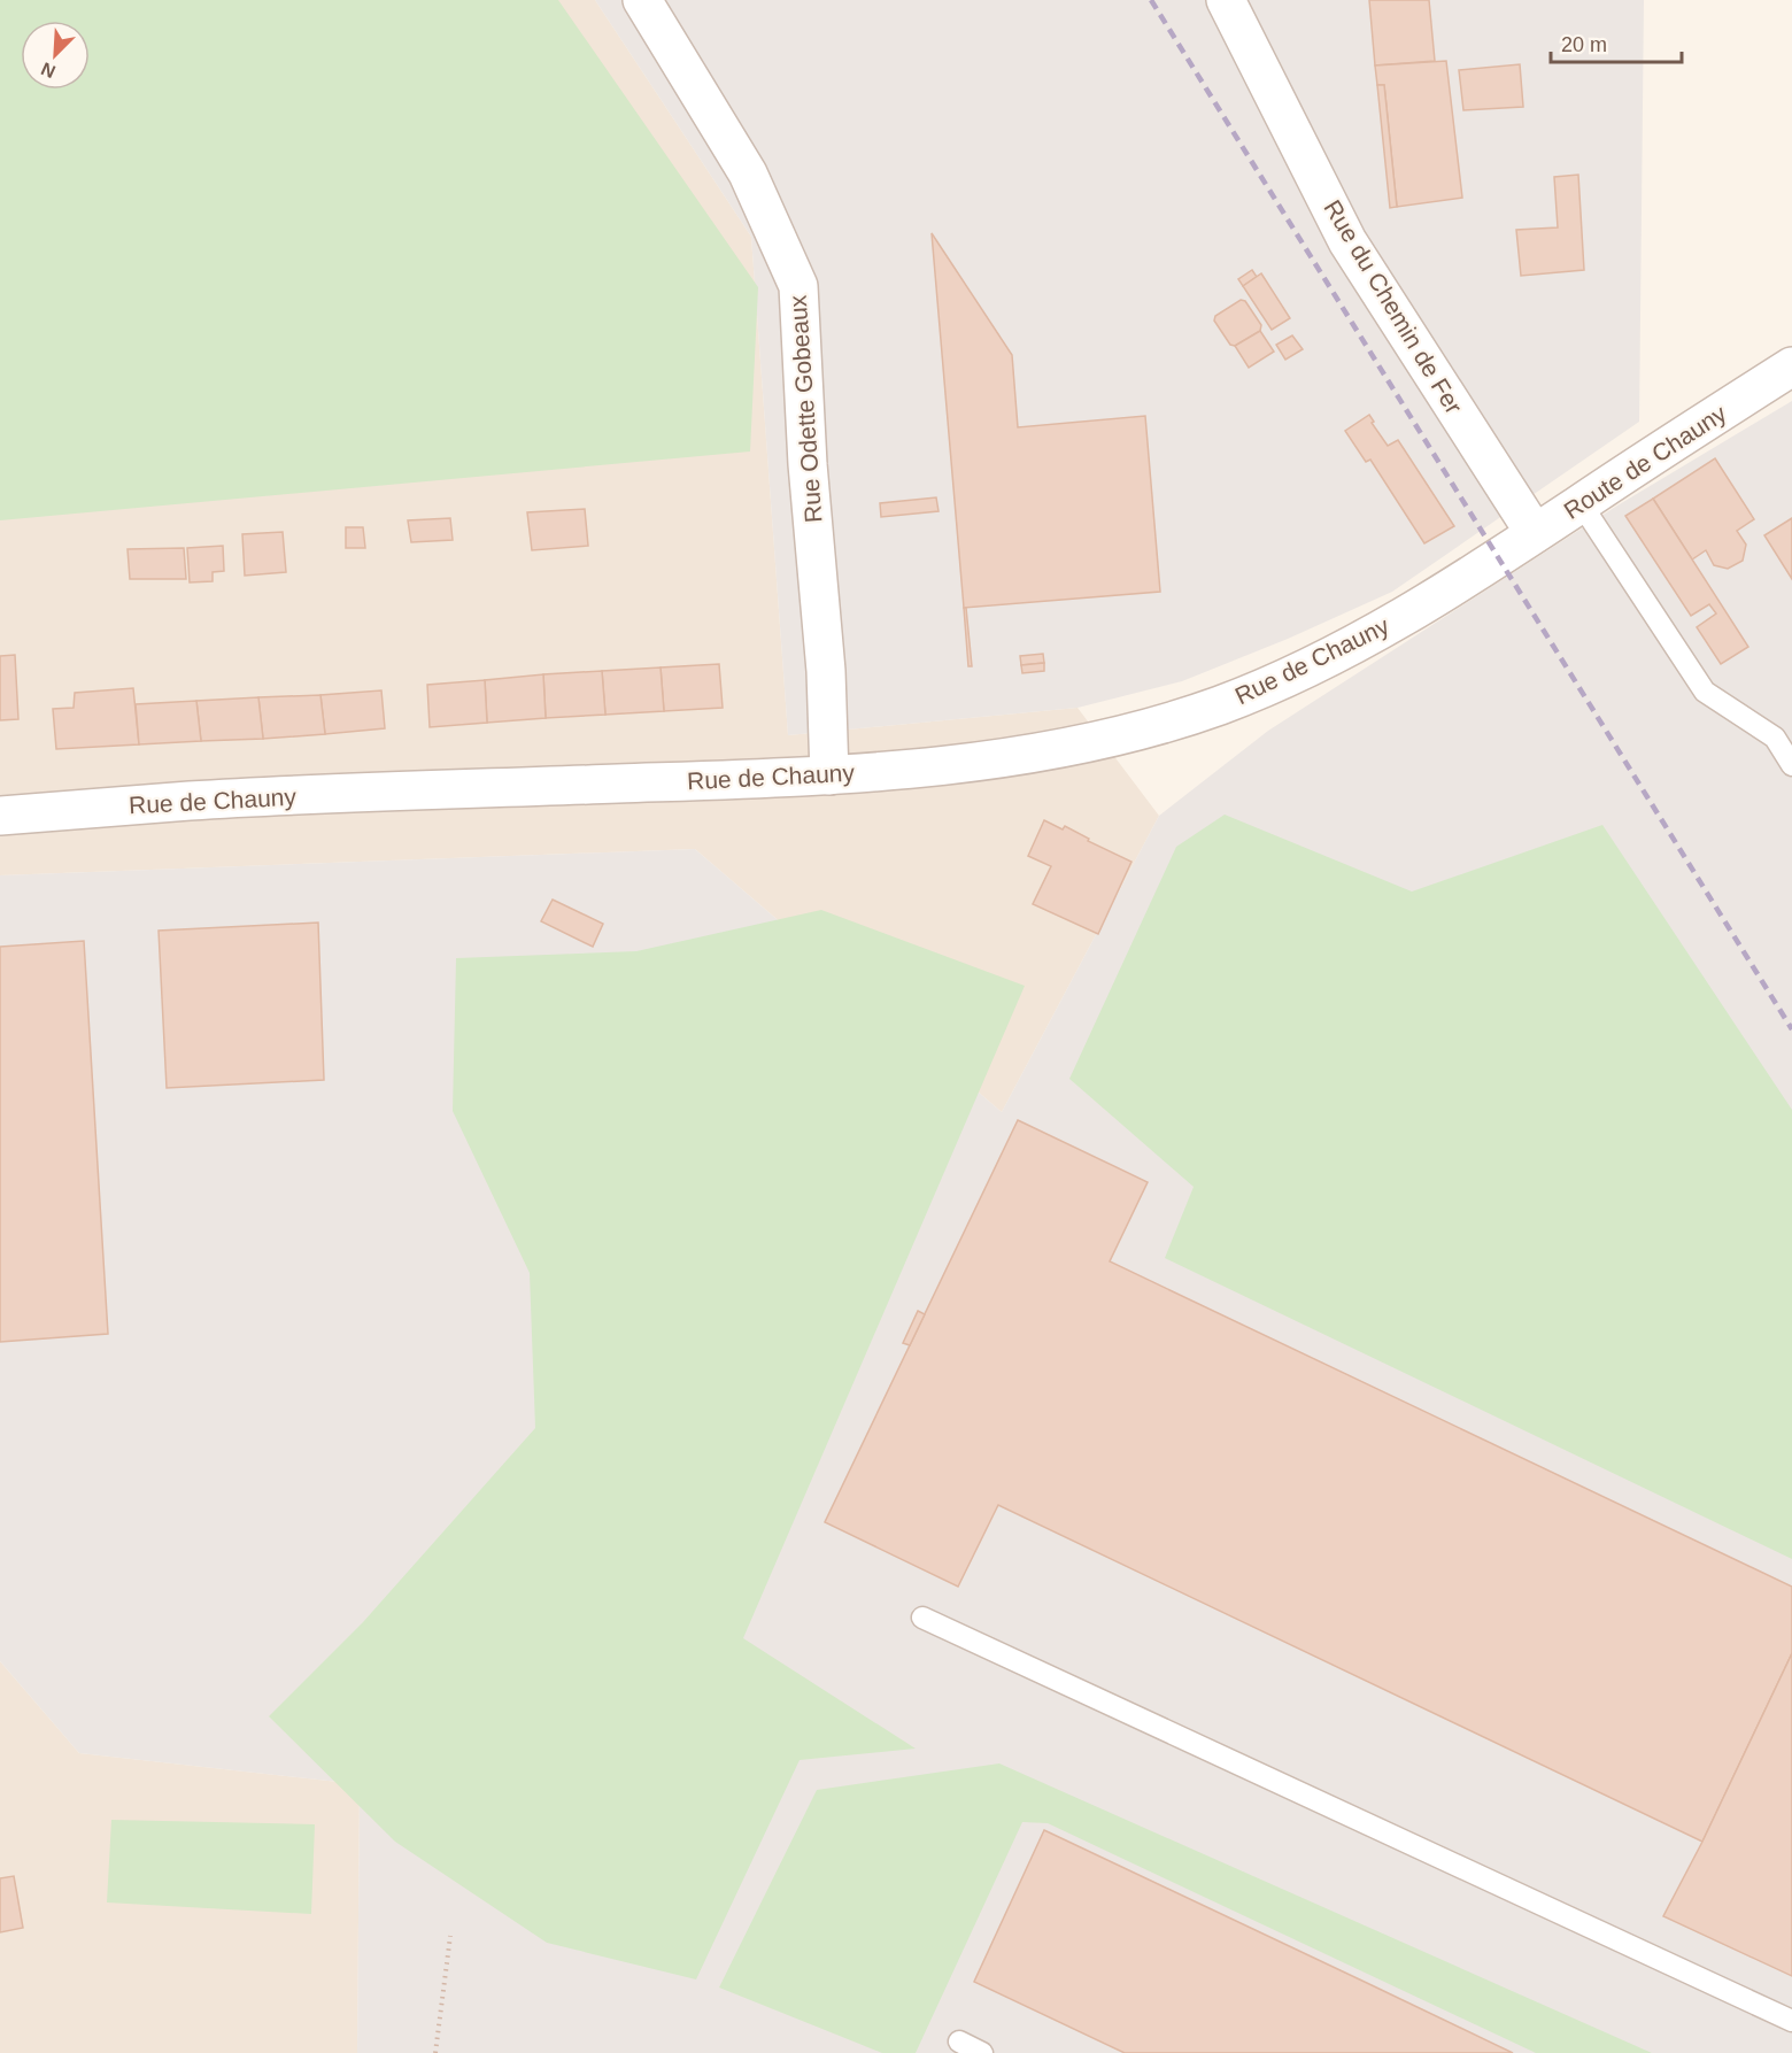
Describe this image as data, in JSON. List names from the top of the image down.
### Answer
{
  "streets": {
    "street": [
      "Rue du Chemin de Fer",
      "Rue Odette Gobeaux",
      "Route de Chauny",
      "Rue de Chauny"
    ]
  },
  "crossings": [
    ["Rue du Chemin de Fer", "Route de Chauny"],
    ["Rue Odette Gobeaux", "Rue de Chauny"],
    ["Route de Chauny", "Rue de Chauny"]
  ],
  "scale_bar": "20 m",
  "north": "bottom left"
}
